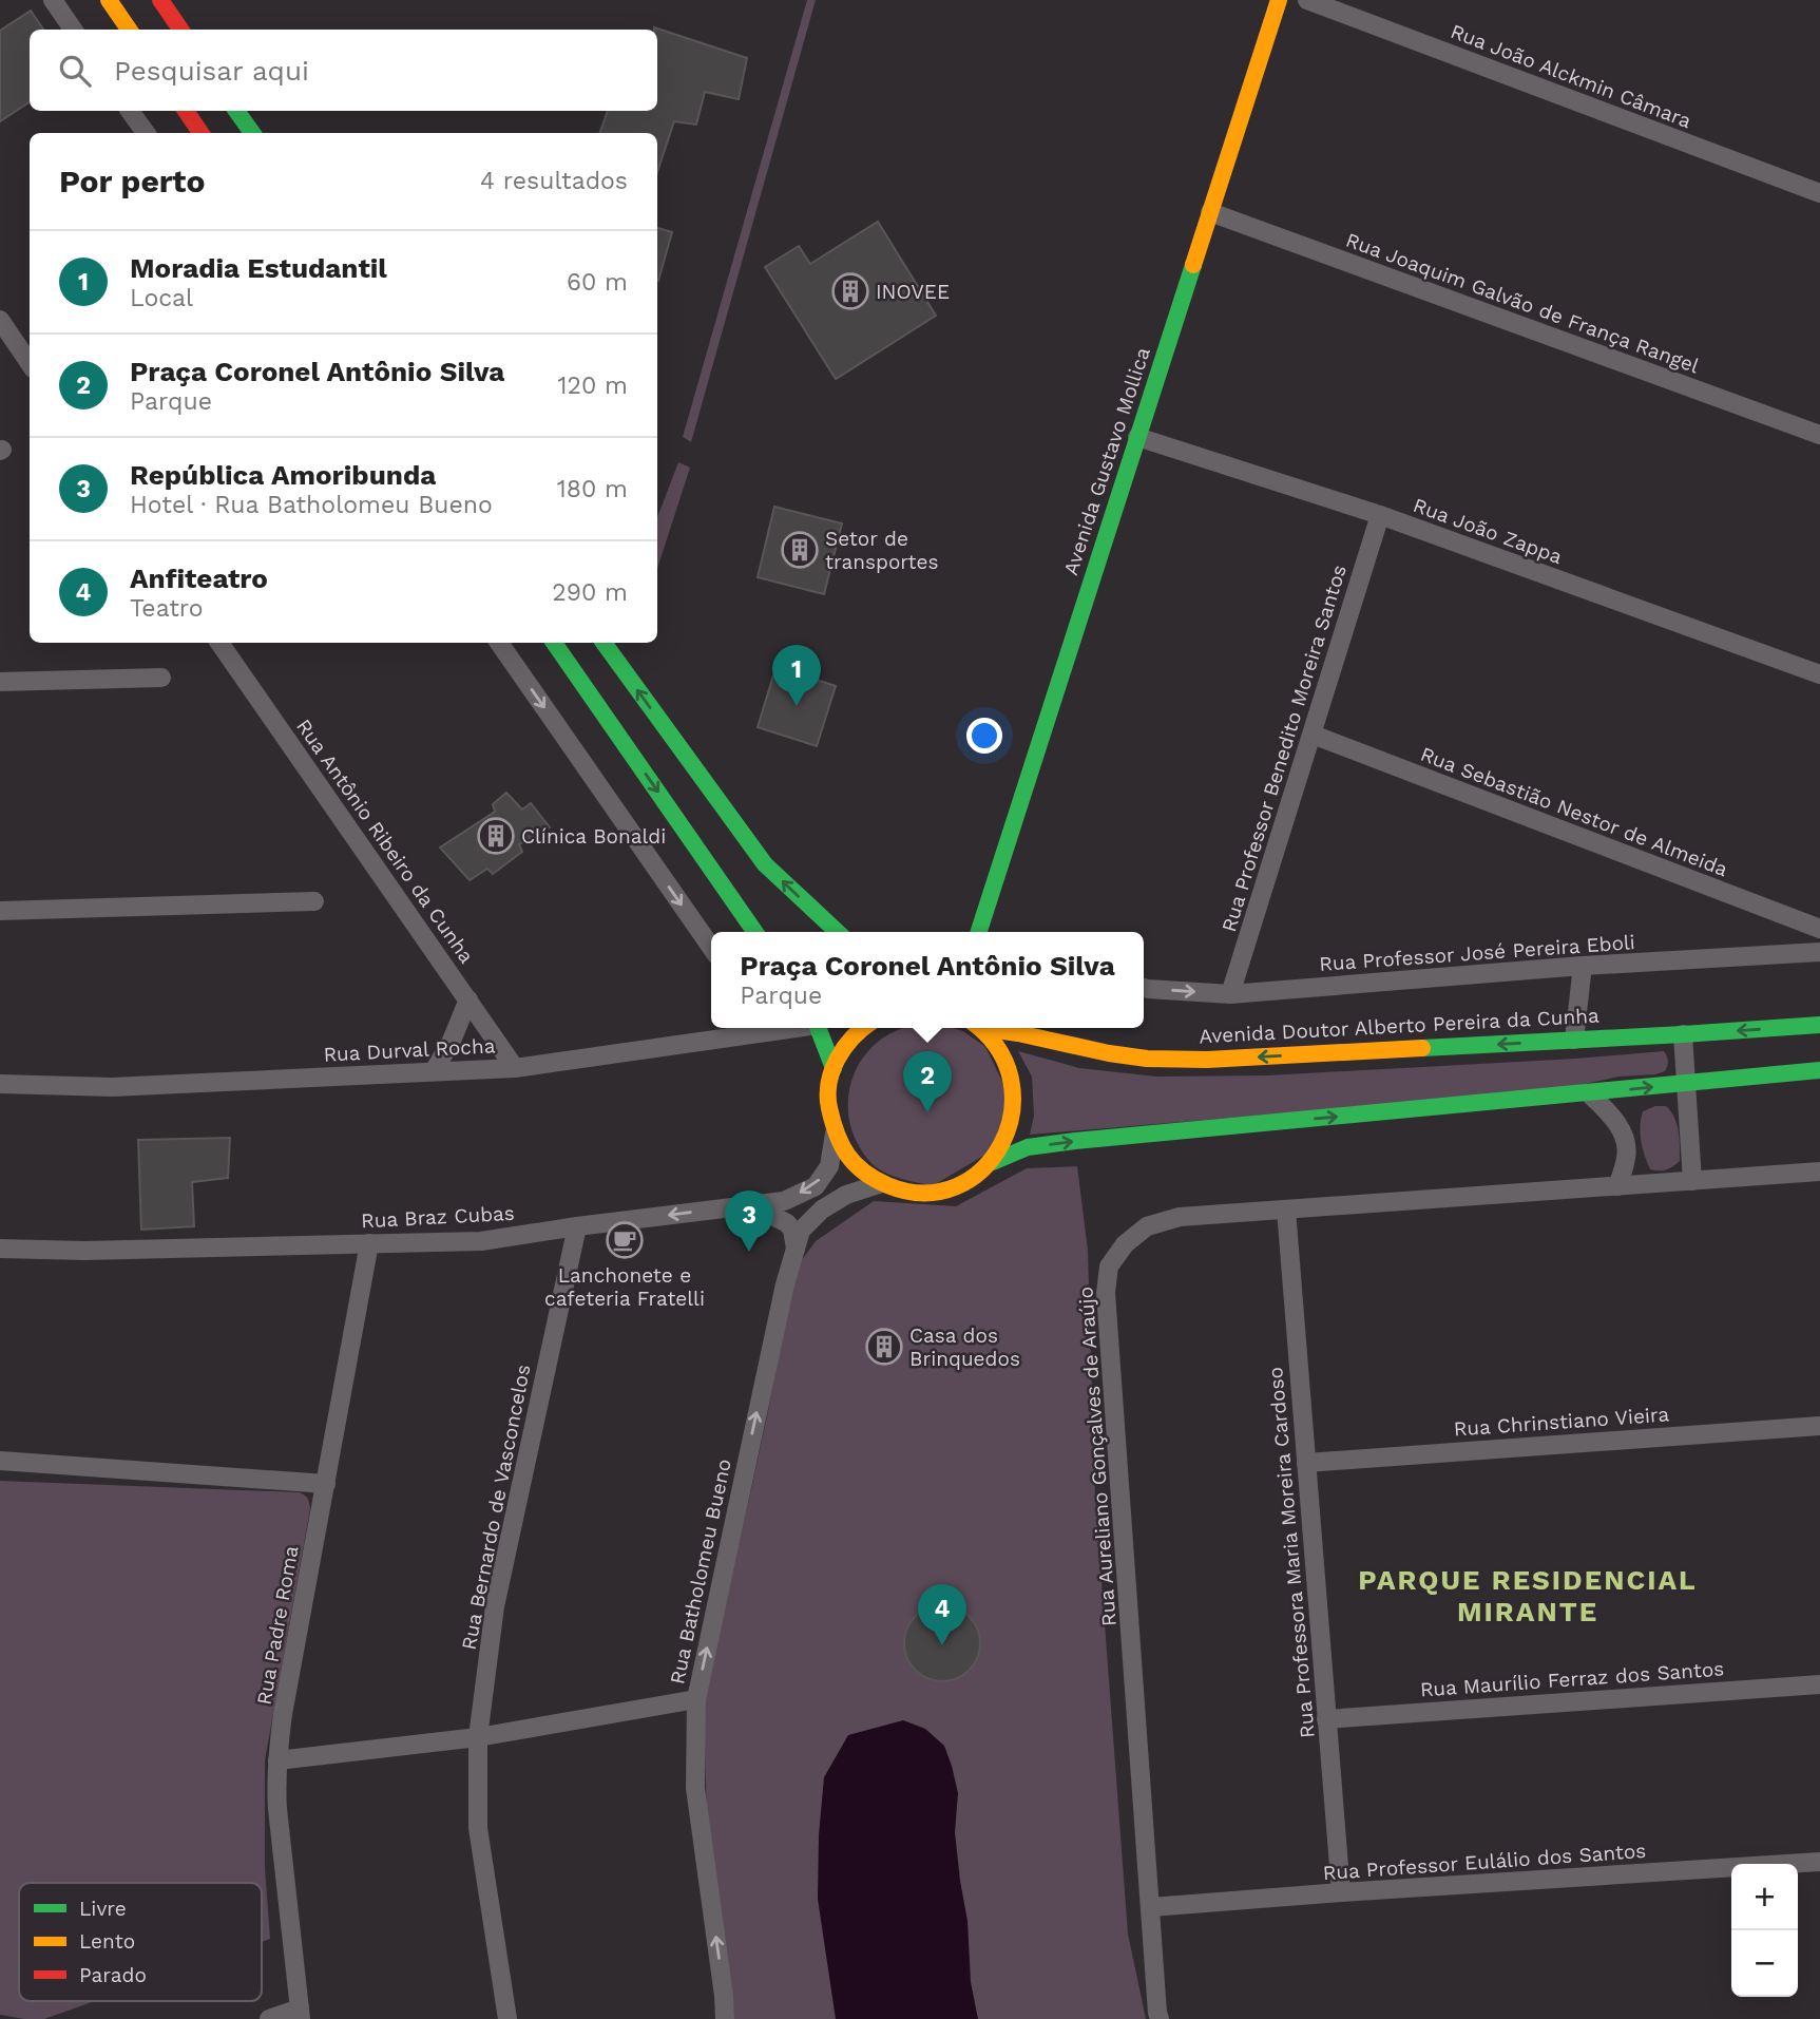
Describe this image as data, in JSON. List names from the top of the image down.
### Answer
{
  "streets": {
    "main road": ["Avenida Gustavo Mollica", "Avenida Doutor Alberto Pereira da Cunha"],
    "street": [
      "Rua João Alckmin Câmara",
      "Rua Joaquim Galvão de França Rangel",
      "Rua João Zappa",
      "Rua Professor Benedito Moreira Santos",
      "Rua Sebastião Nestor de Almeida",
      "Rua Antônio Ribeiro da Cunha",
      "Rua Professor José Pereira Eboli",
      "Rua Durval Rocha",
      "Rua Braz Cubas",
      "Rua Chrinstiano Vieira",
      "Rua Aureliano Gonçalves de Araújo",
      "Rua Bernardo de Vasconcelos",
      "Rua Professora Maria Moreira Cardoso",
      "Rua Batholomeu Bueno",
      "Rua Padre Roma",
      "Rua Maurílio Ferraz dos Santos",
      "Rua Professor Eulálio dos Santos"
    ]
  },
  "crossings": [
    ["Rua Joaquim Galvão de França Rangel", "Avenida Gustavo Mollica"],
    ["Avenida Gustavo Mollica", "Rua João Zappa"],
    ["Rua João Zappa", "Rua Professor Benedito Moreira Santos"],
    ["Rua Professor Benedito Moreira Santos", "Rua Sebastião Nestor de Almeida"],
    ["Rua Professor Benedito Moreira Santos", "Rua Professor José Pereira Eboli"],
    ["Rua Antônio Ribeiro da Cunha", "Rua Durval Rocha"],
    ["Rua Braz Cubas", "Rua Bernardo de Vasconcelos"],
    ["Rua Braz Cubas", "Rua Padre Roma"],
    ["Rua Chrinstiano Vieira", "Rua Professora Maria Moreira Cardoso"],
    ["Rua Aureliano Gonçalves de Araújo", "Rua Professora Maria Moreira Cardoso"],
    ["Rua Aureliano Gonçalves de Araújo", "Rua Professor Eulálio dos Santos"],
    ["Rua Professora Maria Moreira Cardoso", "Rua Maurílio Ferraz dos Santos"],
    ["Rua Professora Maria Moreira Cardoso", "Rua Professor Eulálio dos Santos"]
  ],
  "one_way": ["Rua Batholomeu Bueno"],
  "districts": ["PARQUE RESIDENCIAL MIRANTE"],
  "places": {
    "building": [
      "INOVEE",
      "Setor de transportes",
      "Clínica Bonaldi",
      "Casa dos Brinquedos"
    ],
    "cafe": ["Lanchonete e cafeteria Fratelli"]
  },
  "legend": ["Livre", "Lento", "Parado"],
  "page": {
    "search": "Pesquisar aqui",
    "heading": ["Por perto", "4 resultados"],
    "list": [
      {
        "mark": "1",
        "name": "Moradia Estudantil",
        "note": "Local",
        "value": "60 m"
      },
      {
        "mark": "2",
        "name": "Praça Coronel Antônio Silva",
        "note": "Parque",
        "value": "120 m"
      },
      {
        "mark": "3",
        "name": "República Amoribunda",
        "note": "Hotel · Rua Batholomeu Bueno",
        "value": "180 m"
      },
      {
        "mark": "4",
        "name": "Anfiteatro",
        "note": "Teatro",
        "value": "290 m"
      }
    ],
    "pins": [
      "1",
      "2",
      "3",
      "4"
    ],
    "popup": ["Praça Coronel Antônio Silva", "Parque"],
    "map_buttons": ["+", "−"]
  }
}
